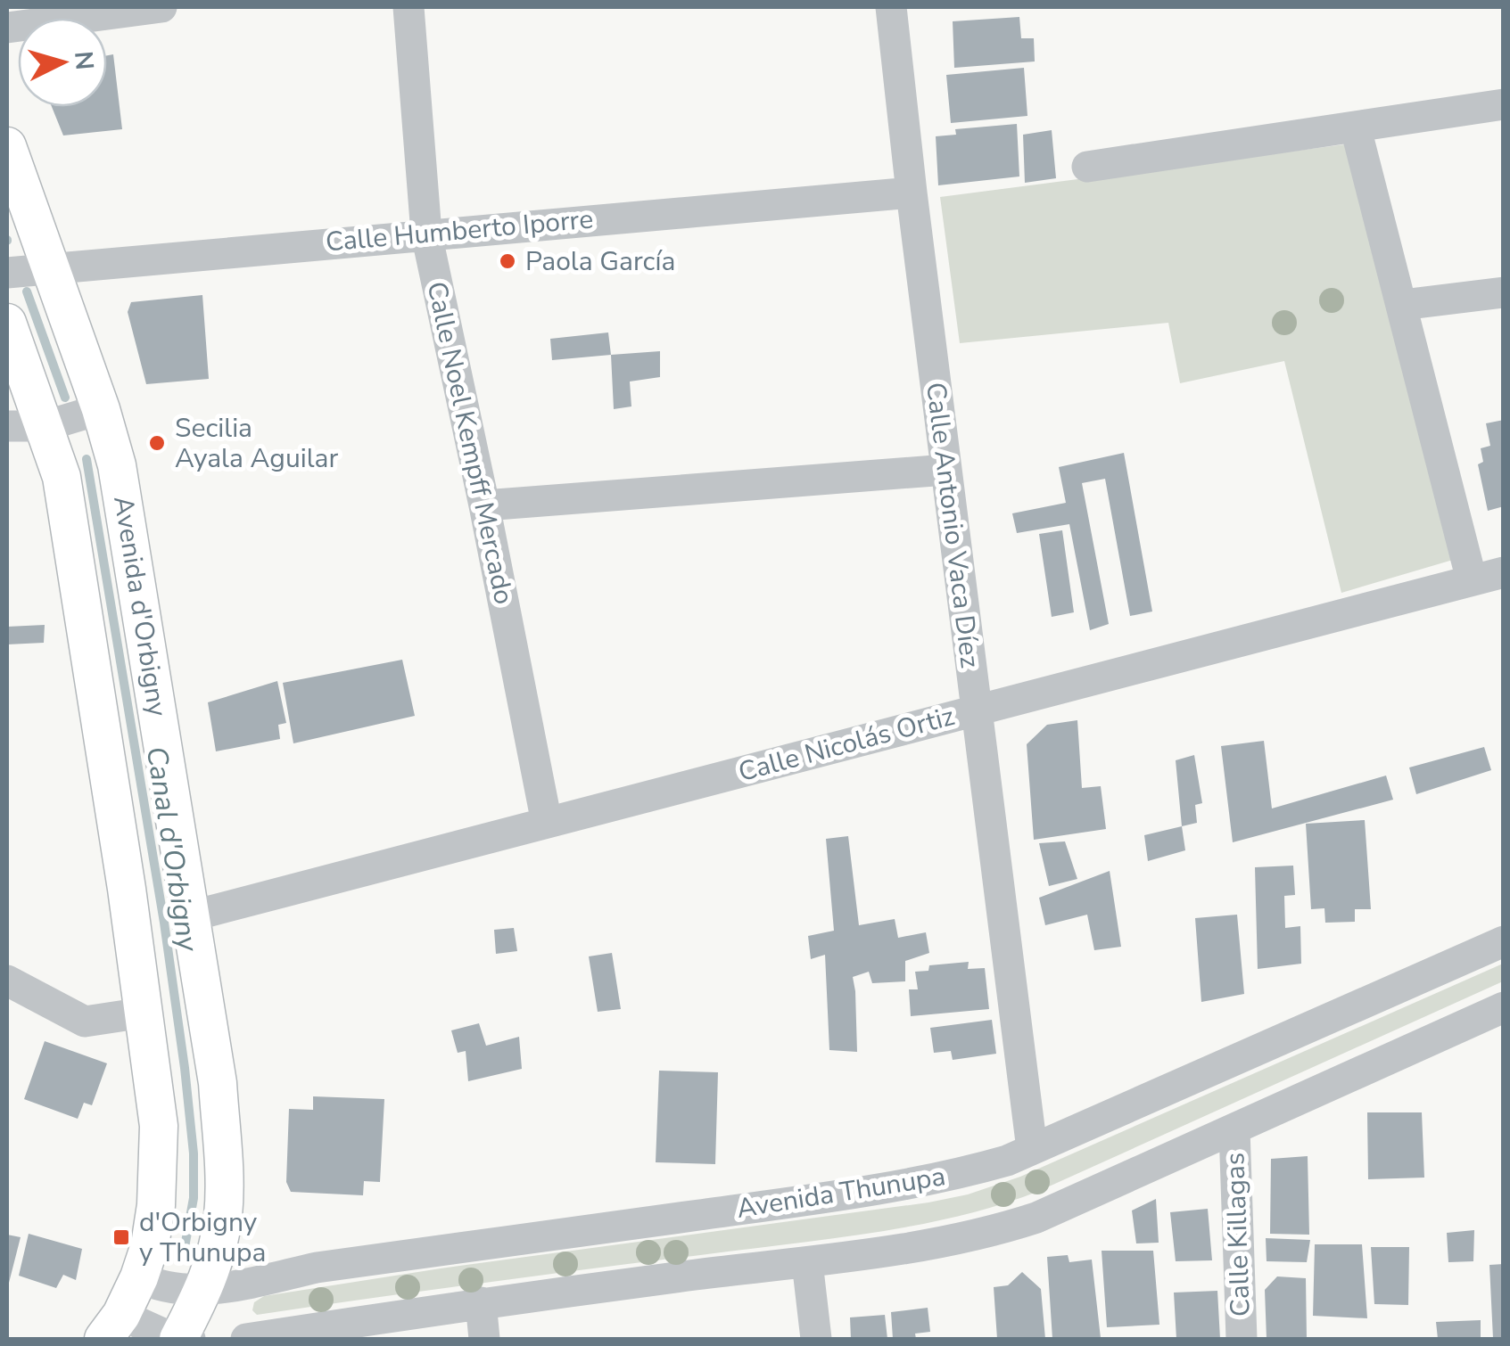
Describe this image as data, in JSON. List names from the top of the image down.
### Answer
{
  "streets": {
    "main road": ["Avenida d'Orbigny"],
    "street": [
      "Calle Humberto Iporre",
      "Calle Noel Kempff Mercado",
      "Calle Antonio Vaca Díez",
      "Calle Nicolás Ortiz",
      "Avenida Thunupa",
      "Calle Killagas"
    ]
  },
  "crossings": [
    ["Calle Humberto Iporre", "Calle Noel Kempff Mercado"],
    ["Calle Humberto Iporre", "Calle Antonio Vaca Díez"],
    ["Calle Humberto Iporre", "Avenida d'Orbigny"],
    ["Calle Noel Kempff Mercado", "Calle Nicolás Ortiz"],
    ["Calle Antonio Vaca Díez", "Calle Nicolás Ortiz"],
    ["Calle Antonio Vaca Díez", "Avenida Thunupa"],
    ["Avenida d'Orbigny", "Calle Nicolás Ortiz"],
    ["Avenida d'Orbigny", "Avenida Thunupa"]
  ],
  "water": ["Canal d'Orbigny"],
  "places": {
    "other": ["Paola García", "Secilia Ayala Aguilar"],
    "transit": ["d'Orbigny y Thunupa"]
  },
  "north": "right"
}
